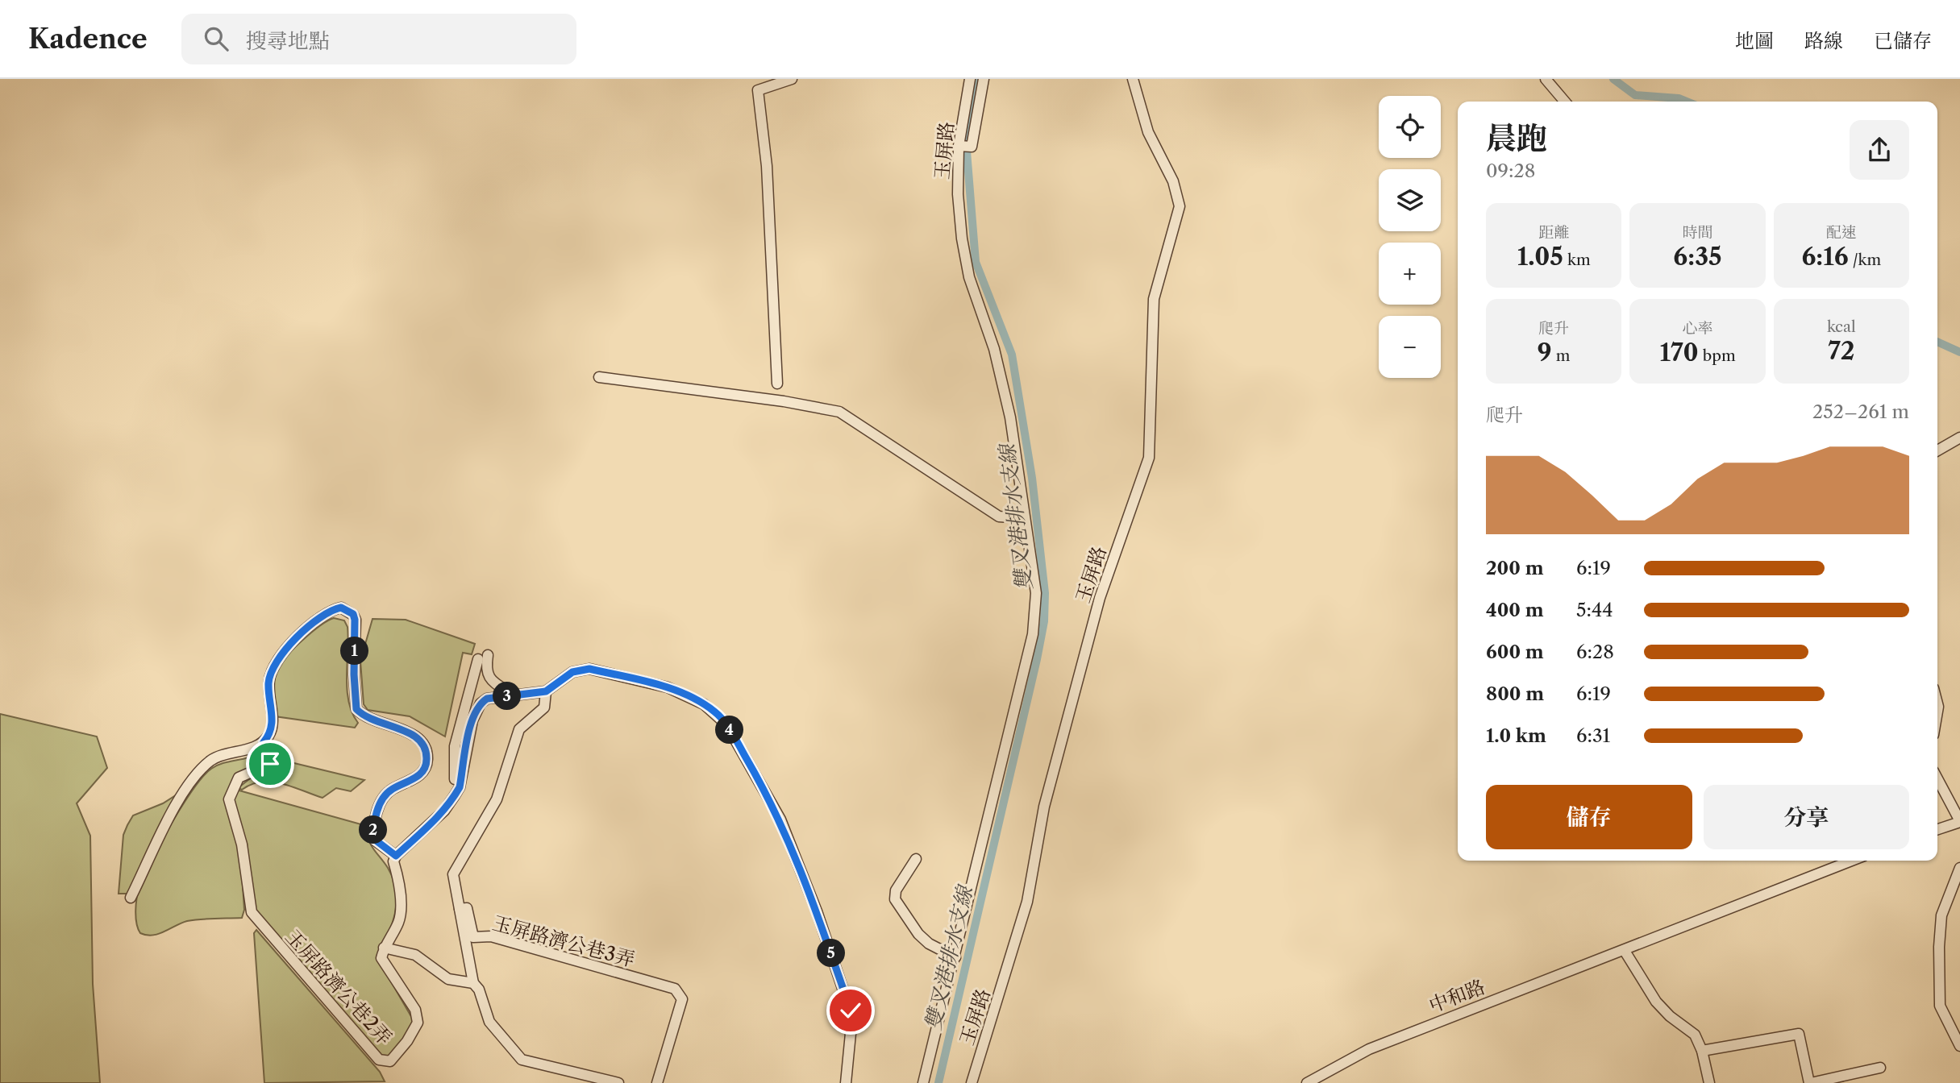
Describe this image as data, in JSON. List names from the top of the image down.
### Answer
{
  "streets": {
    "street": [
      "玉屏路",
      "玉屏路濟公巷3弄",
      "玉屏路濟公巷2弄",
      "中和路"
    ]
  },
  "water": ["雙叉港排水支線"],
  "page": {
    "header": "Kadence",
    "search": "搜尋地點",
    "nav": ["地圖", "路線", "已儲存"],
    "map_buttons": ["+", "−"],
    "heading": ["晨跑", "09:28"],
    "stats": [
      ["距離", "1.05 km"],
      ["時間", "6:35"],
      ["配速", "6:16 /km"],
      ["爬升", "9 m"],
      ["心率", "170 bpm"],
      ["kcal", "72"]
    ],
    "chart": ["爬升", "252–261 m"],
    "list": [
      {
        "name": "200 m",
        "note": "6:19"
      },
      {
        "name": "400 m",
        "note": "5:44"
      },
      {
        "name": "600 m",
        "note": "6:28"
      },
      {
        "name": "800 m",
        "note": "6:19"
      },
      {
        "name": "1.0 km",
        "note": "6:31"
      }
    ],
    "pins": [
      "1",
      "3",
      "4",
      "2",
      "5"
    ],
    "buttons": ["儲存", "分享"]
  }
}
